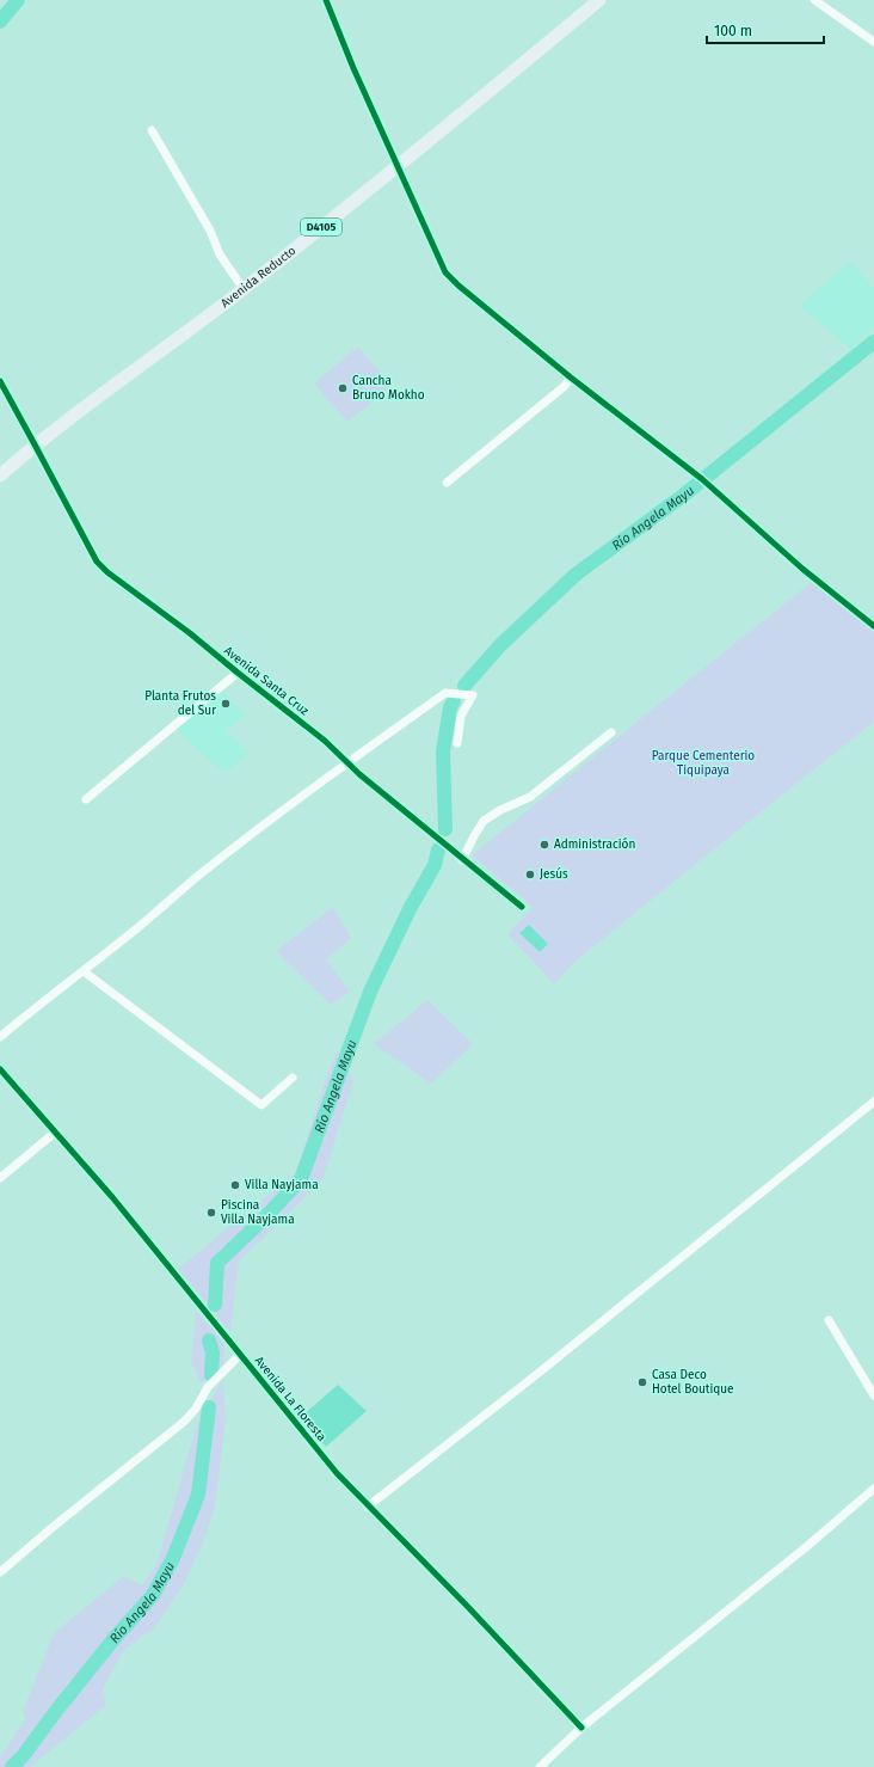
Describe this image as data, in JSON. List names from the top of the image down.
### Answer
{
  "streets": {
    "main road": ["D4105", "Avenida Reducto"],
    "street": ["Avenida Santa Cruz", "Avenida La Floresta"]
  },
  "crossings": [
    ["Avenida Reducto", "Avenida Santa Cruz"]
  ],
  "water": ["Río Angela Mayu"],
  "parks": ["Parque Cementerio Tiquipaya"],
  "places": [
    "Cancha Bruno Mokho",
    "Planta Frutos del Sur",
    "Administración",
    "Jesús",
    "Villa Nayjama",
    "Piscina Villa Nayjama",
    "Casa Deco Hotel Boutique"
  ],
  "scale_bar": "100 m"
}
